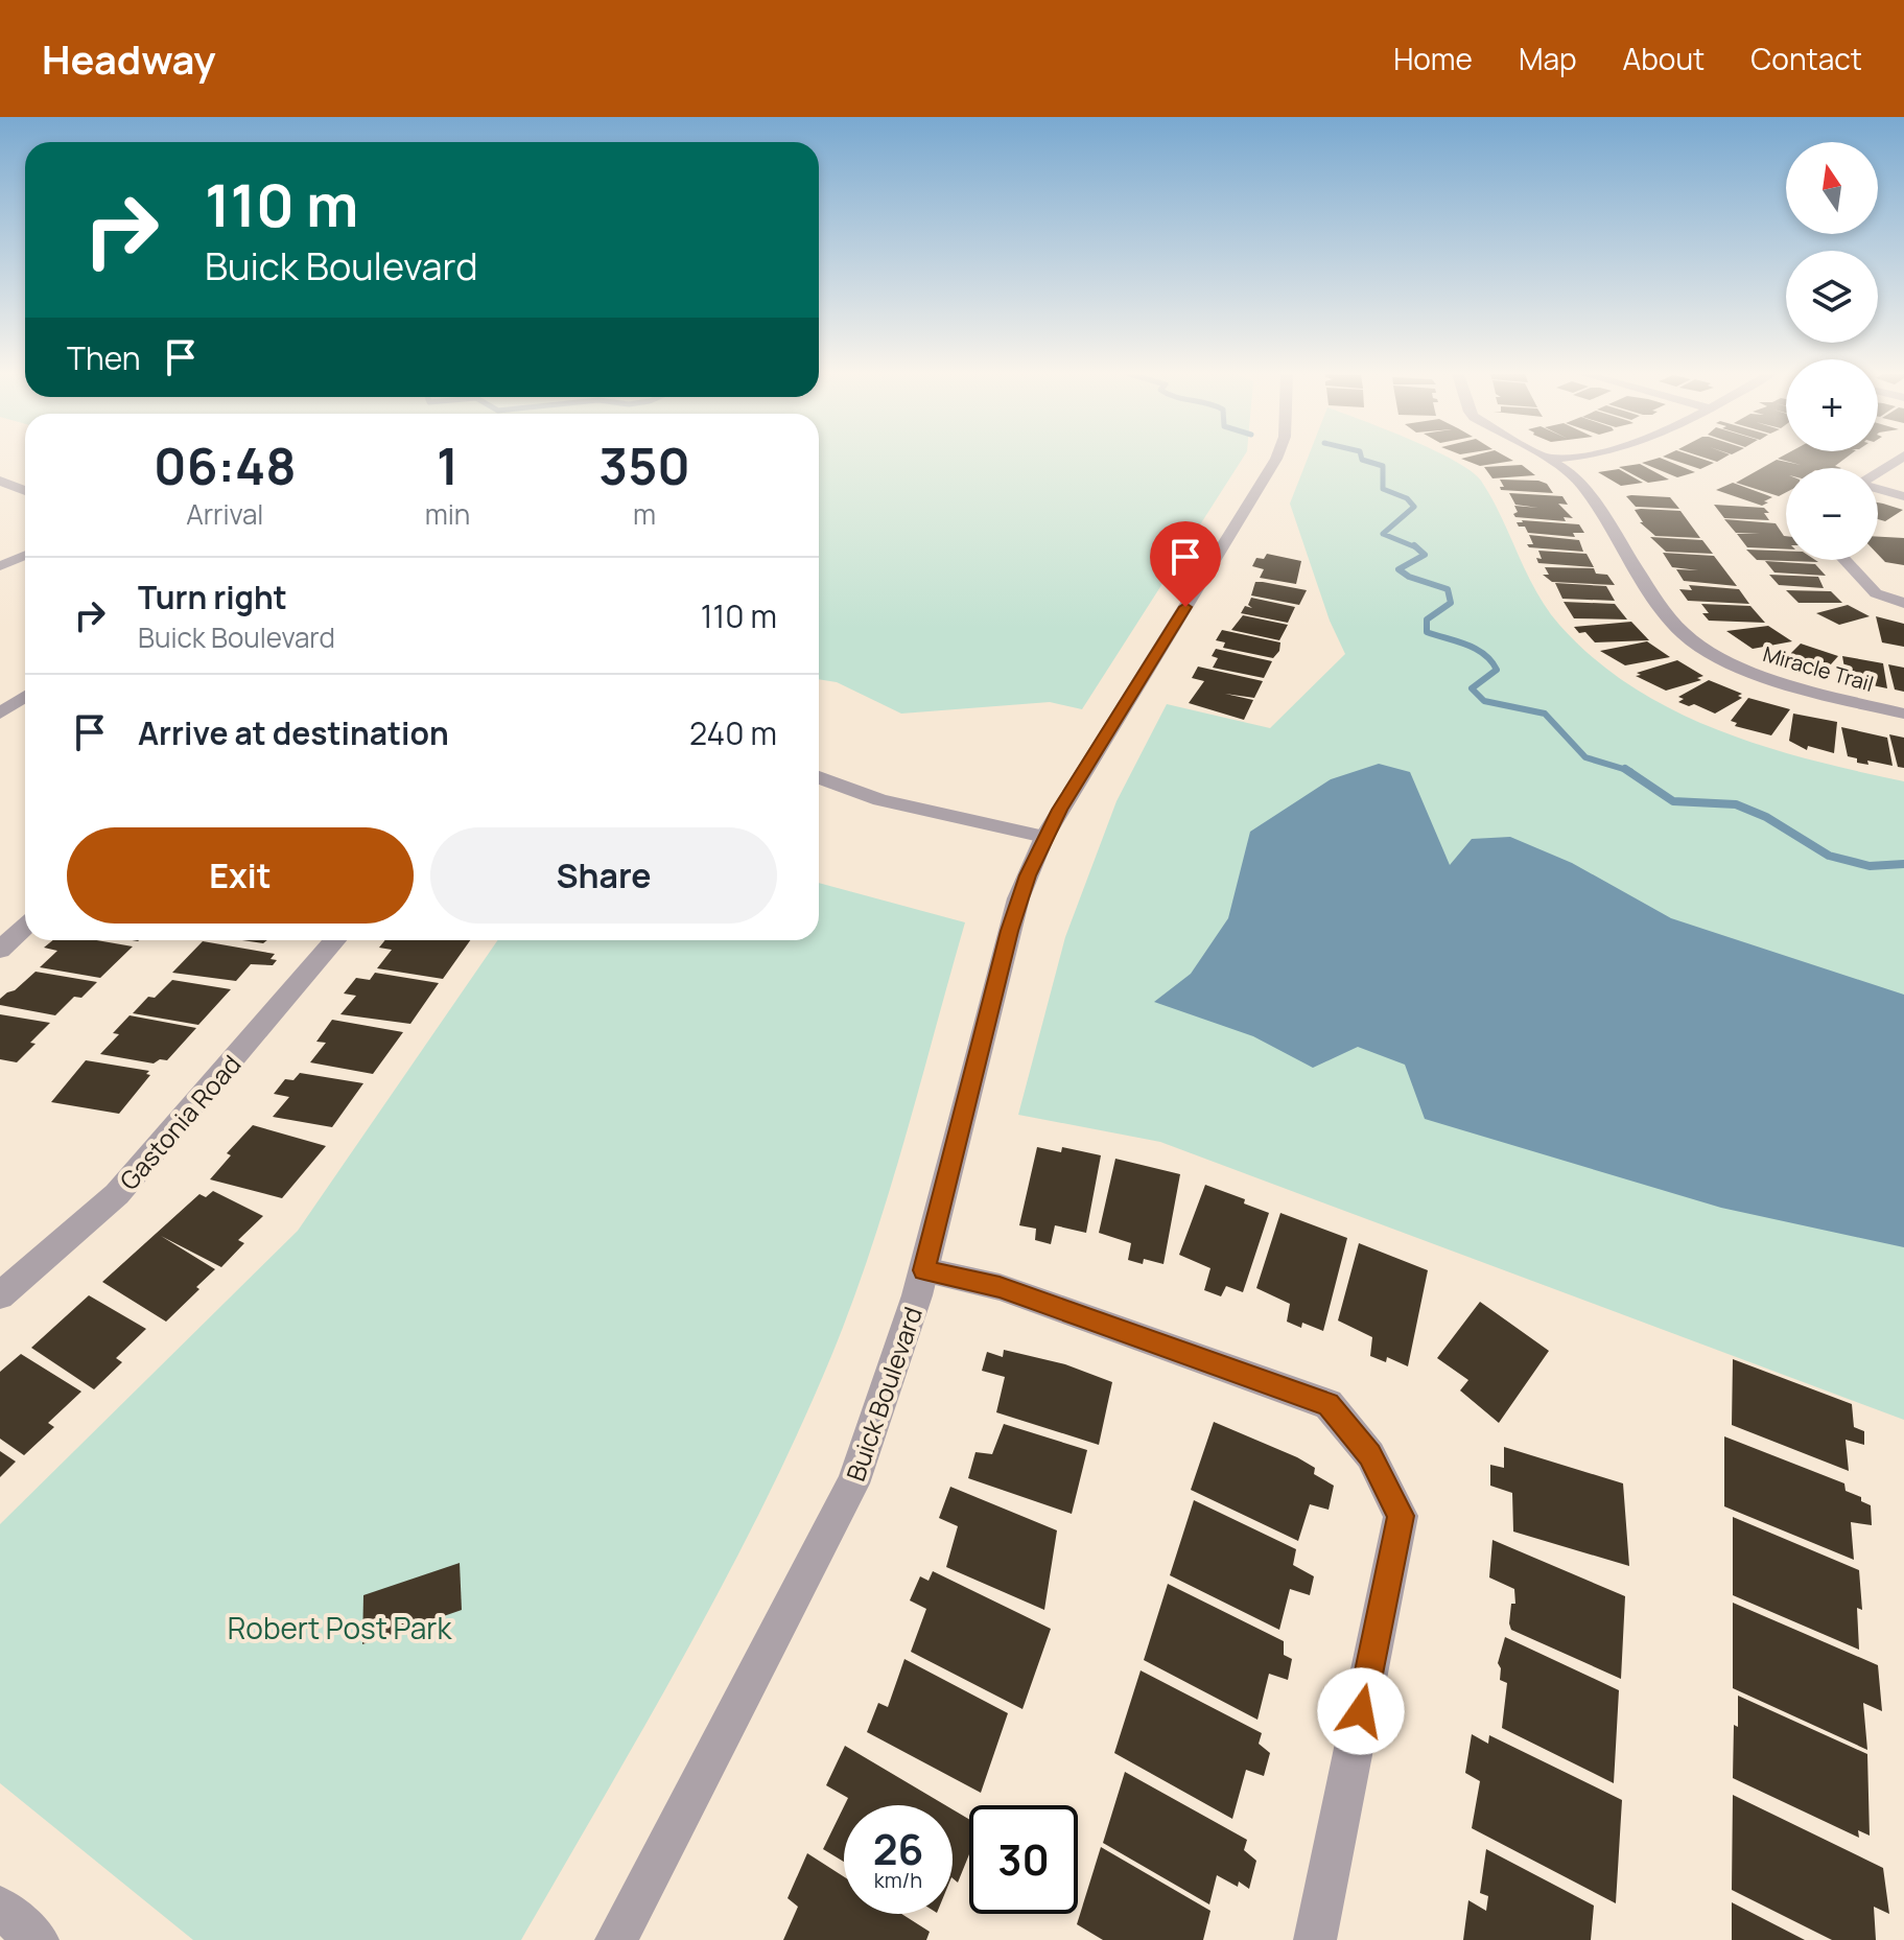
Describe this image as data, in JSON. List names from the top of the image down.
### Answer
{
  "streets": {
    "street": ["Miracle Trail", "Gastonia Road", "Buick Boulevard"]
  },
  "parks": ["Robert Post Park"],
  "north": "top",
  "page": {
    "header": "Headway",
    "nav": [
      "Home",
      "Map",
      "About",
      "Contact"
    ],
    "map_buttons": ["+", "−"],
    "turn": ["110 m", "Buick Boulevard"],
    "then": "Then",
    "eta": [
      "06:48",
      "Arrival",
      "1",
      "min",
      "350",
      "m"
    ],
    "list": [
      {
        "name": "Turn right",
        "note": "Buick Boulevard",
        "value": "110 m"
      },
      {
        "name": "Arrive at destination",
        "value": "240 m"
      }
    ],
    "buttons": ["Exit", "Share"],
    "speed": "26 km/h",
    "limit": "30"
  }
}
